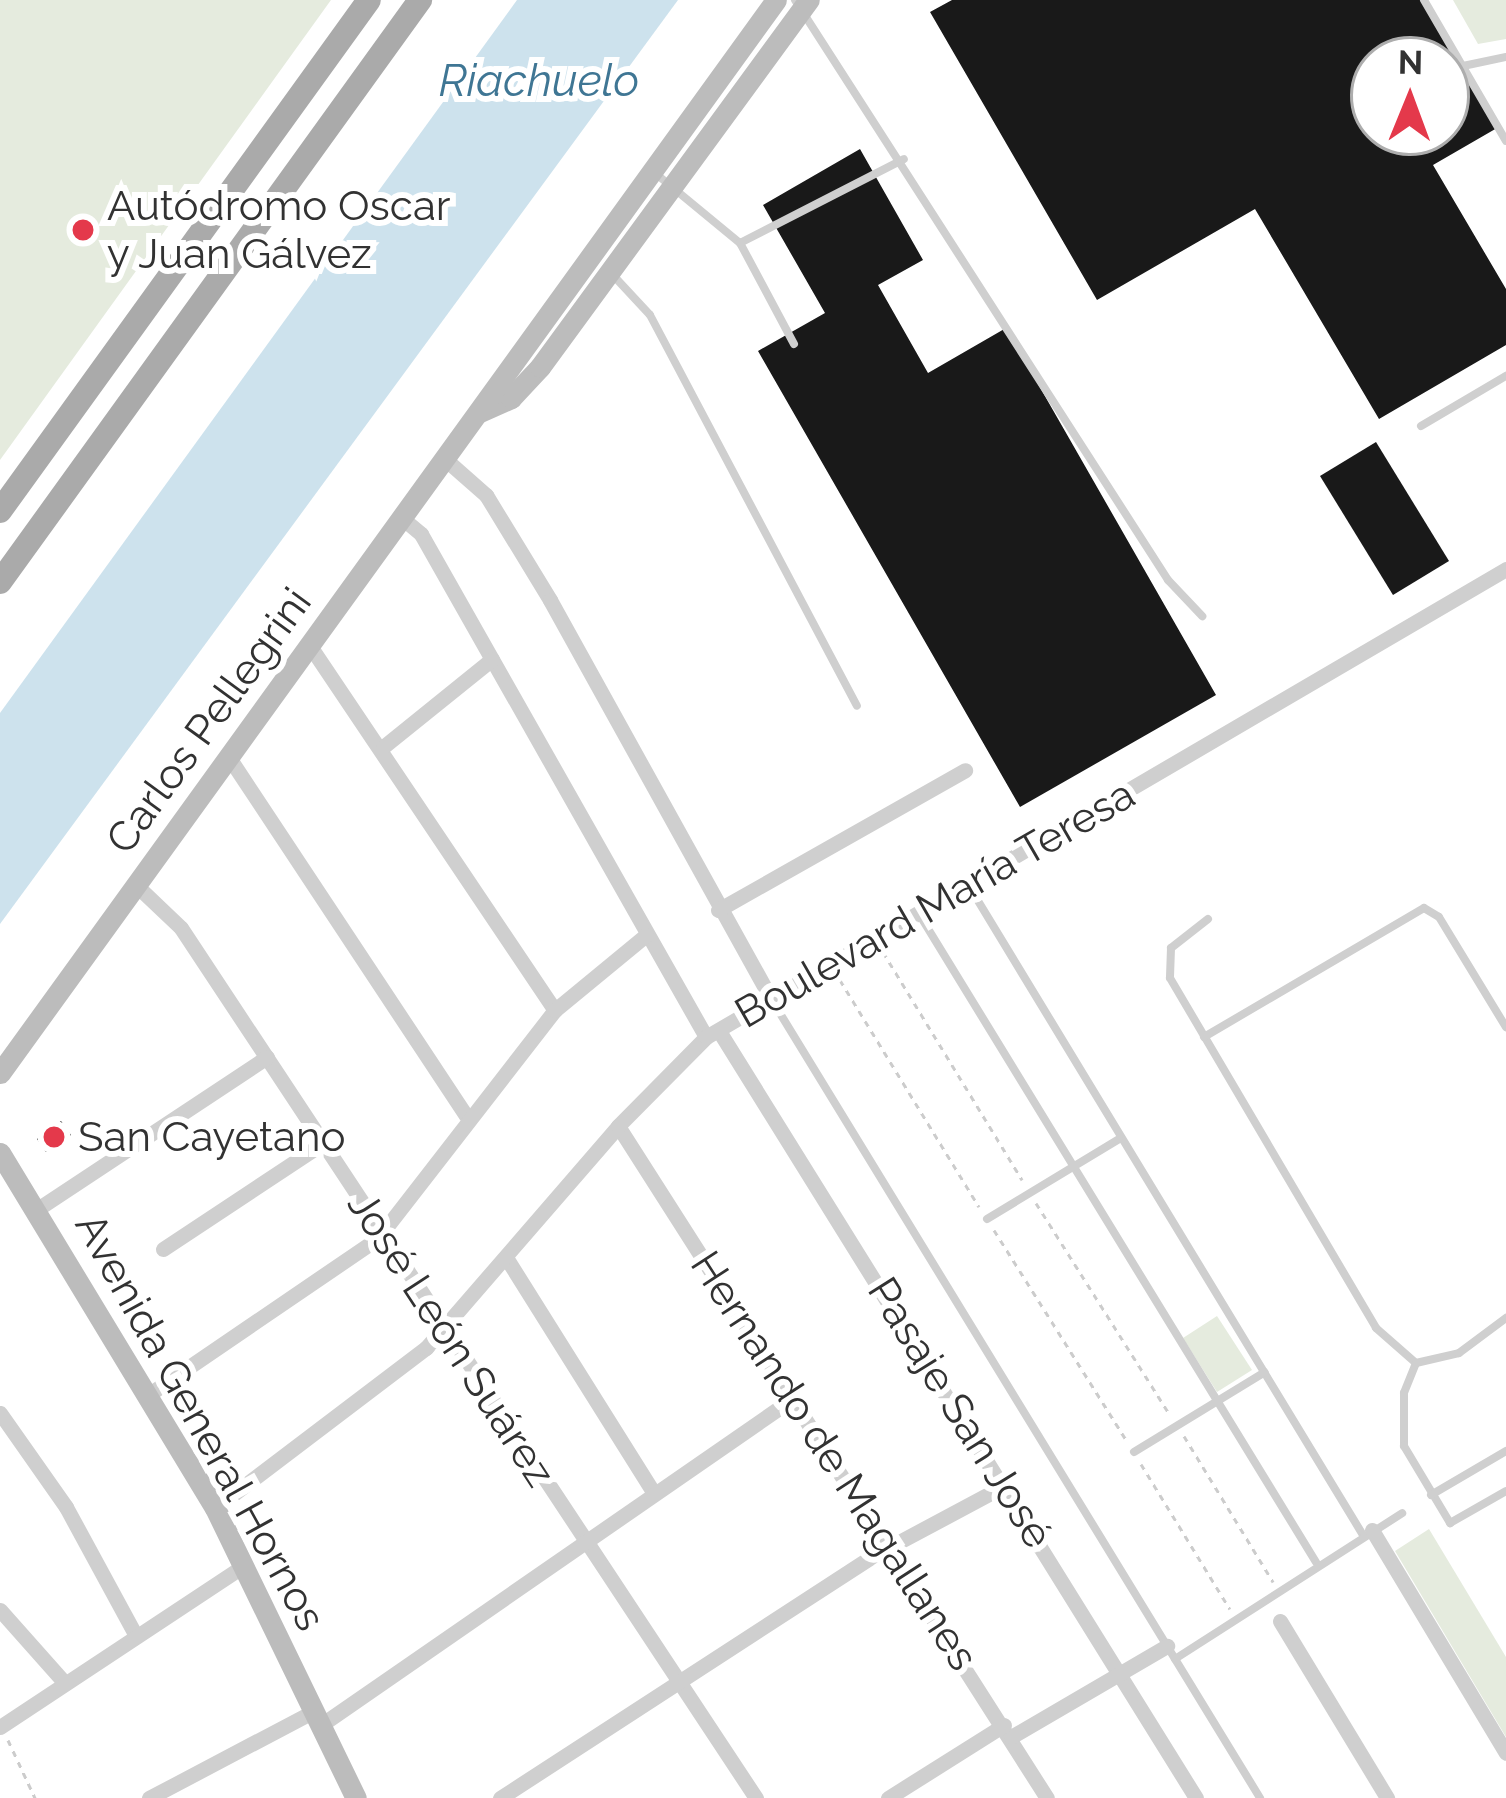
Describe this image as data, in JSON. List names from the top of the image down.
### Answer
{
  "streets": {
    "main road": ["Carlos Pellegrini", "Avenida General Hornos"],
    "street": [
      "Boulevard María Teresa",
      "José León Suárez",
      "Pasaje San José",
      "Hernando de Magallanes"
    ]
  },
  "crossings": [
    ["Carlos Pellegrini", "José León Suárez"],
    ["Carlos Pellegrini", "Pasaje San José"],
    ["Boulevard María Teresa", "José León Suárez"],
    ["Boulevard María Teresa", "Pasaje San José"],
    ["Boulevard María Teresa", "Avenida General Hornos"],
    ["Boulevard María Teresa", "Hernando de Magallanes"]
  ],
  "water": ["Riachuelo"],
  "places": ["Autódromo Oscar y Juan Gálvez", "San Cayetano"],
  "north": "top"
}
